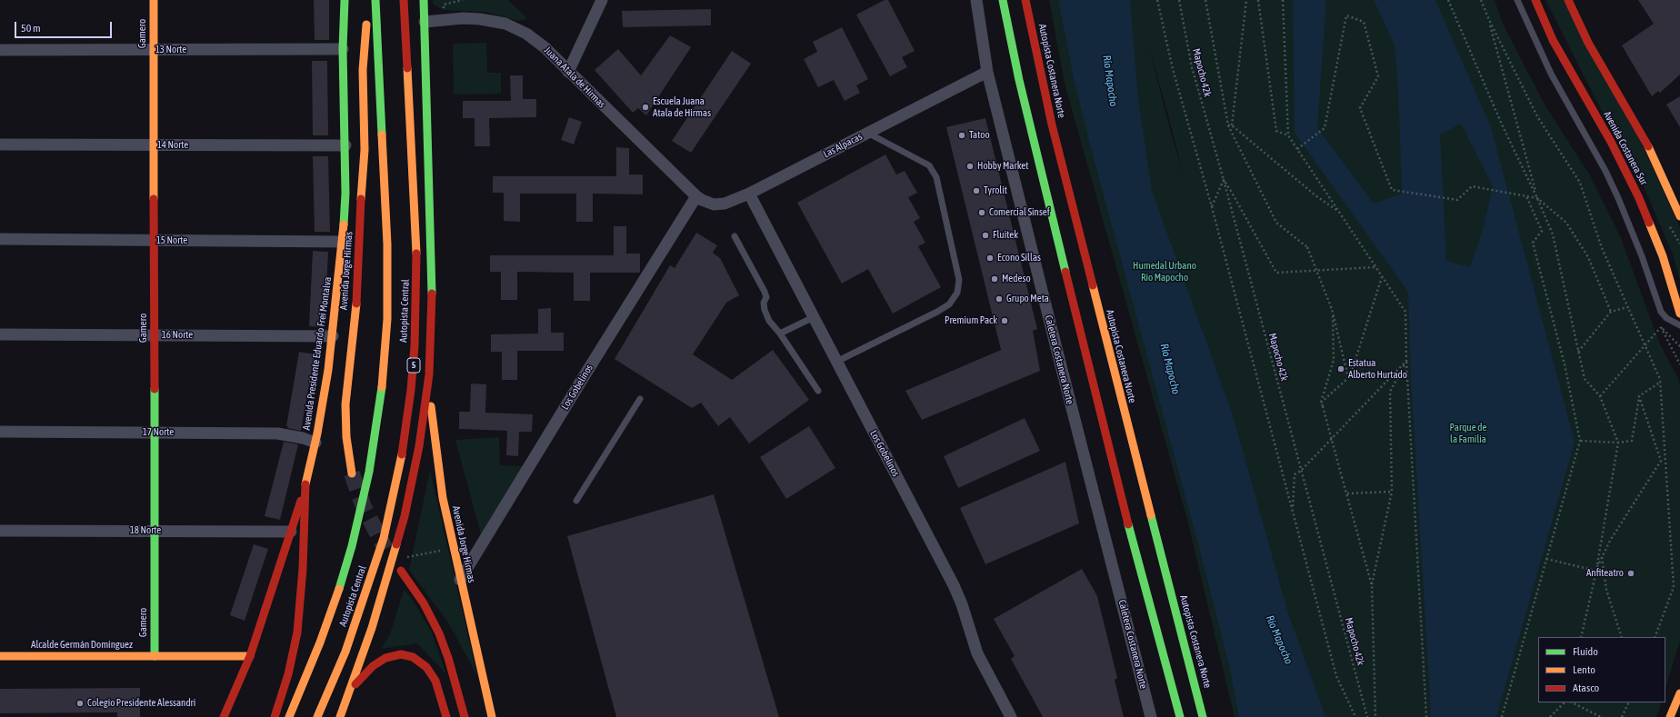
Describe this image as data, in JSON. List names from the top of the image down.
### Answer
{
  "streets": {
    "main road": [
      "Gamero",
      "Autopista Costanera Norte",
      "Avenida Costanera Sur",
      "Avenida Jorge Hirmas",
      "Autopista Central",
      "Avenida Presidente Eduardo Frei Montalva",
      "5",
      "Alcalde Germán Domínguez"
    ],
    "street": [
      "13 Norte",
      "Juana Atala de Hirmas",
      "14 Norte",
      "Las Alpacas",
      "15 Norte",
      "16 Norte",
      "Caletera Costanera Norte",
      "Los Gobelinos",
      "17 Norte",
      "18 Norte"
    ],
    "path": ["Mapocho 42k"]
  },
  "crossings": [
    ["Gamero", "13 Norte"],
    ["Gamero", "14 Norte"],
    ["Gamero", "15 Norte"],
    ["Gamero", "16 Norte"],
    ["Gamero", "17 Norte"],
    ["Gamero", "18 Norte"],
    ["Gamero", "Alcalde Germán Domínguez"],
    ["13 Norte", "Avenida Presidente Eduardo Frei Montalva"],
    ["Juana Atala de Hirmas", "Las Alpacas"],
    ["Juana Atala de Hirmas", "Los Gobelinos"],
    ["14 Norte", "Avenida Presidente Eduardo Frei Montalva"],
    ["Las Alpacas", "Caletera Costanera Norte"],
    ["Las Alpacas", "Los Gobelinos"],
    ["15 Norte", "Avenida Presidente Eduardo Frei Montalva"],
    ["Avenida Jorge Hirmas", "Los Gobelinos"],
    ["16 Norte", "Avenida Presidente Eduardo Frei Montalva"],
    ["Avenida Presidente Eduardo Frei Montalva", "17 Norte"],
    ["Avenida Presidente Eduardo Frei Montalva", "18 Norte"],
    ["Avenida Presidente Eduardo Frei Montalva", "Alcalde Germán Domínguez"]
  ],
  "water": ["Río Mapocho"],
  "parks": ["Humedal Urbano Río Mapocho", "Parque de la Familia"],
  "places": [
    "Escuela Juana Atala de Hirmas",
    "Tatoo",
    "Hobby Market",
    "Tyrolit",
    "Comercial Sinsef",
    "Fluitek",
    "Econo Sillas",
    "Medeso",
    "Grupo Meta",
    "Premium Pack",
    "Estatua Alberto Hurtado",
    "Anfiteatro",
    "Colegio Presidente Alessandri"
  ],
  "legend": ["Fluido", "Lento", "Atasco"],
  "scale_bar": "50 m"
}
